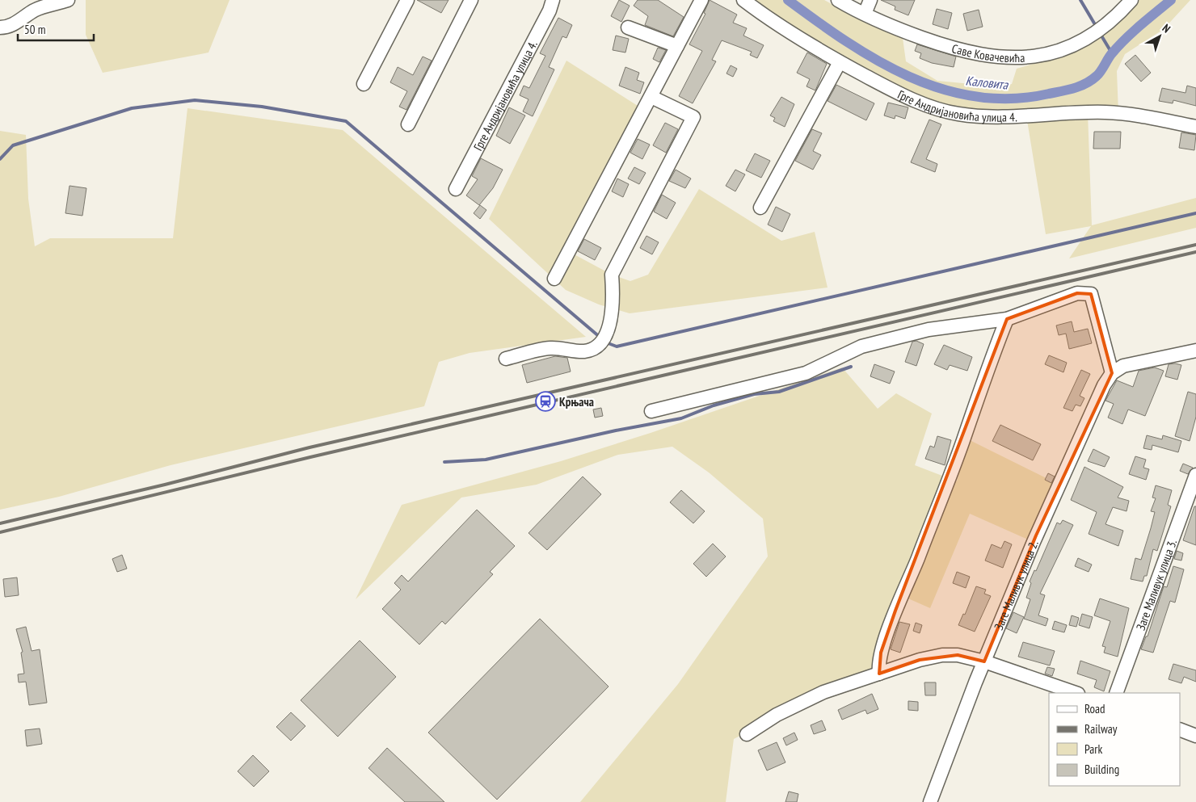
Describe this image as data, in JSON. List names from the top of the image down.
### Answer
{
  "streets": {
    "street": [
      "Саве Ковачевића",
      "Грге Андријановића улица 4.",
      "Заге Маливук улица 3.",
      "Заге Маливук улица 2."
    ]
  },
  "water": ["Каловита"],
  "places": {
    "station": ["Крњача"]
  },
  "legend": [
    "Road",
    "Railway",
    "Park",
    "Building"
  ],
  "scale_bar": "50 m",
  "north": "top right"
}
